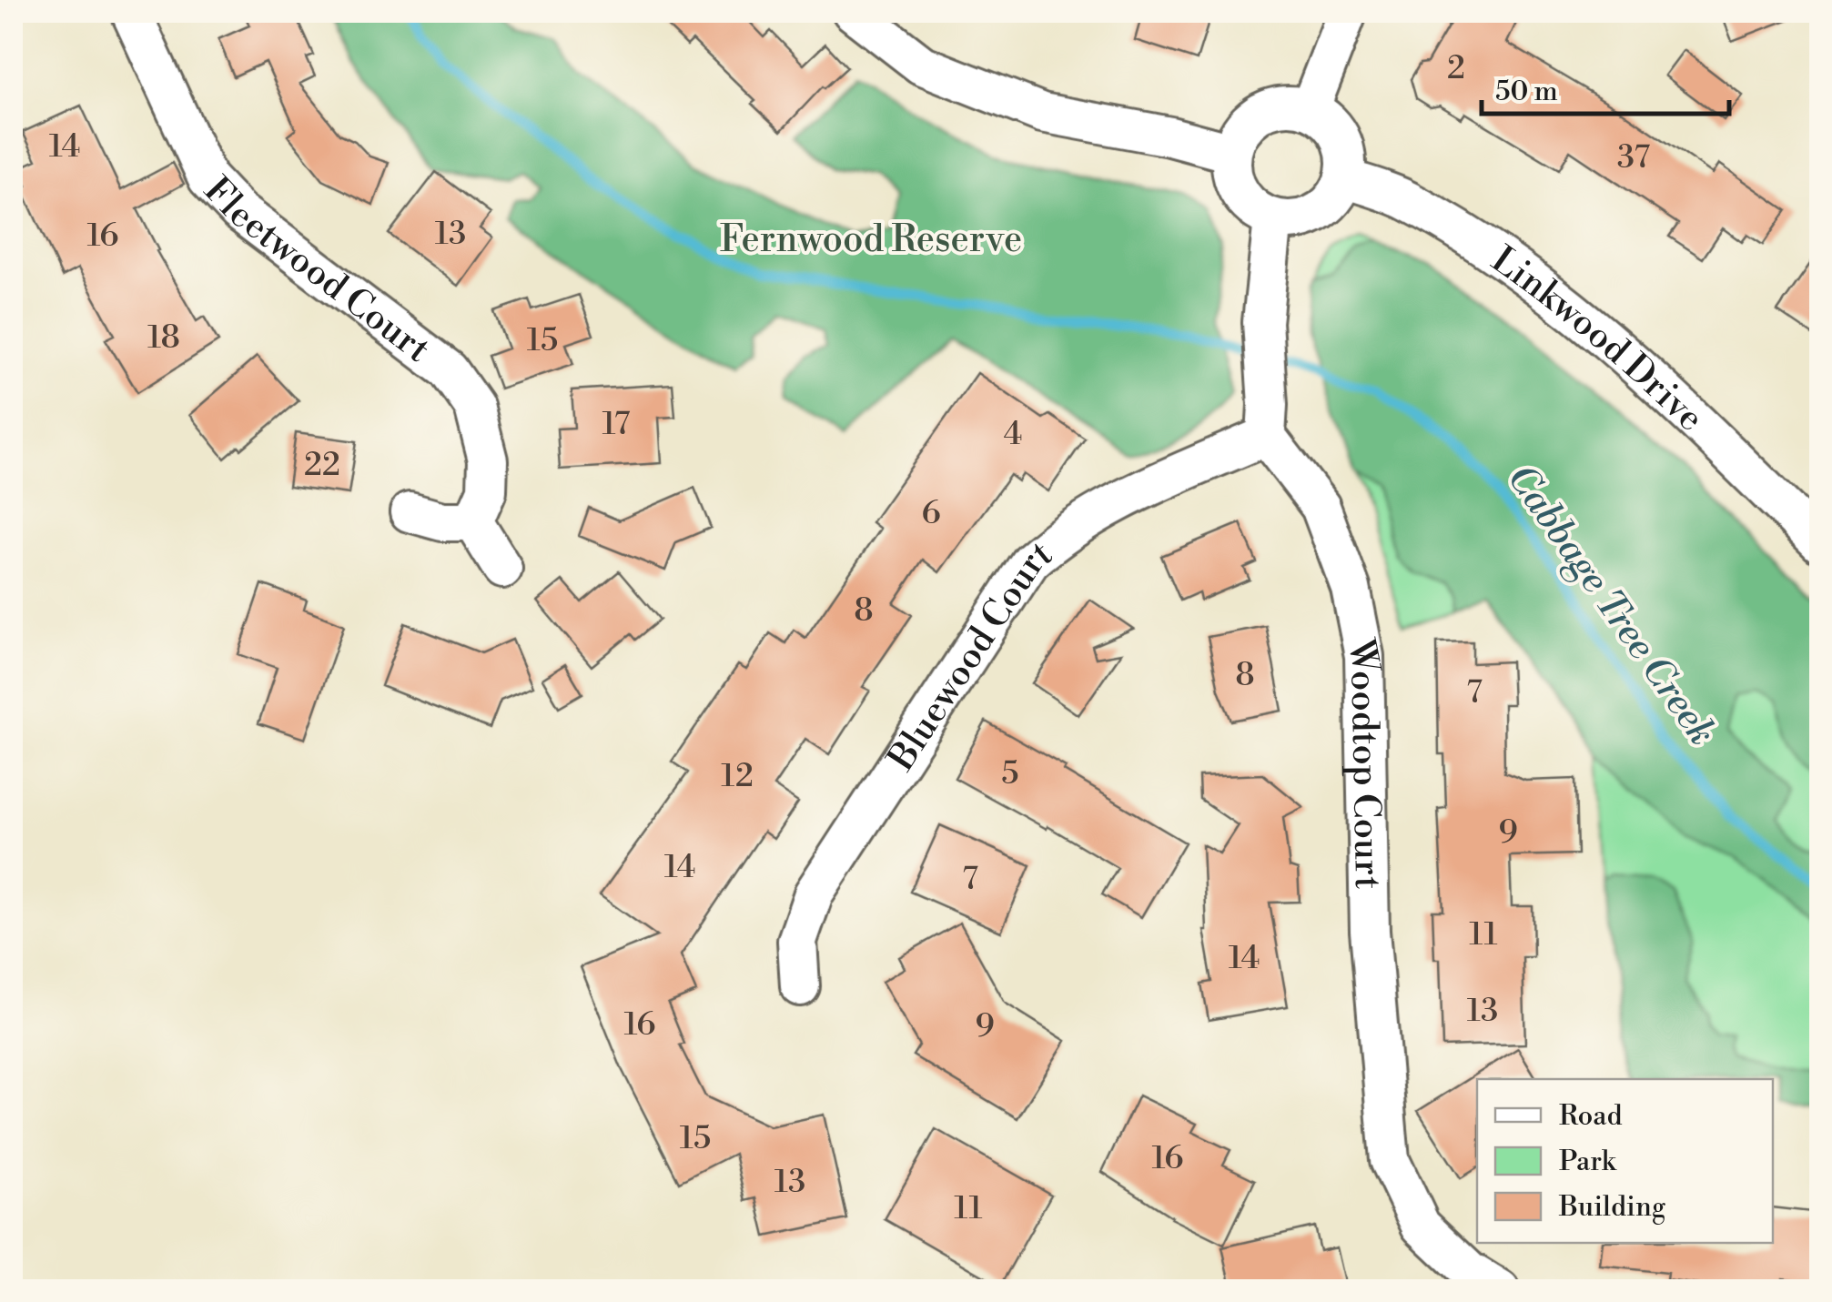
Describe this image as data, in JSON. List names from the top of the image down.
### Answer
{
  "streets": {
    "street": [
      "Fleetwood Court",
      "Linkwood Drive",
      "Bluewood Court",
      "Woodtop Court"
    ]
  },
  "crossings": [
    ["Bluewood Court", "Woodtop Court"]
  ],
  "water": ["Cabbage Tree Creek"],
  "parks": ["Fernwood Reserve"],
  "house_numbers": [
    "2",
    "14",
    "37",
    "13",
    "16",
    "18",
    "15",
    "17",
    "4",
    "22",
    "6",
    "8",
    "8",
    "7",
    "5",
    "12",
    "9",
    "14",
    "7",
    "11",
    "14",
    "13",
    "16",
    "9",
    "15",
    "16",
    "13",
    "11"
  ],
  "legend": ["Road", "Park", "Building"],
  "scale_bar": "50 m"
}
